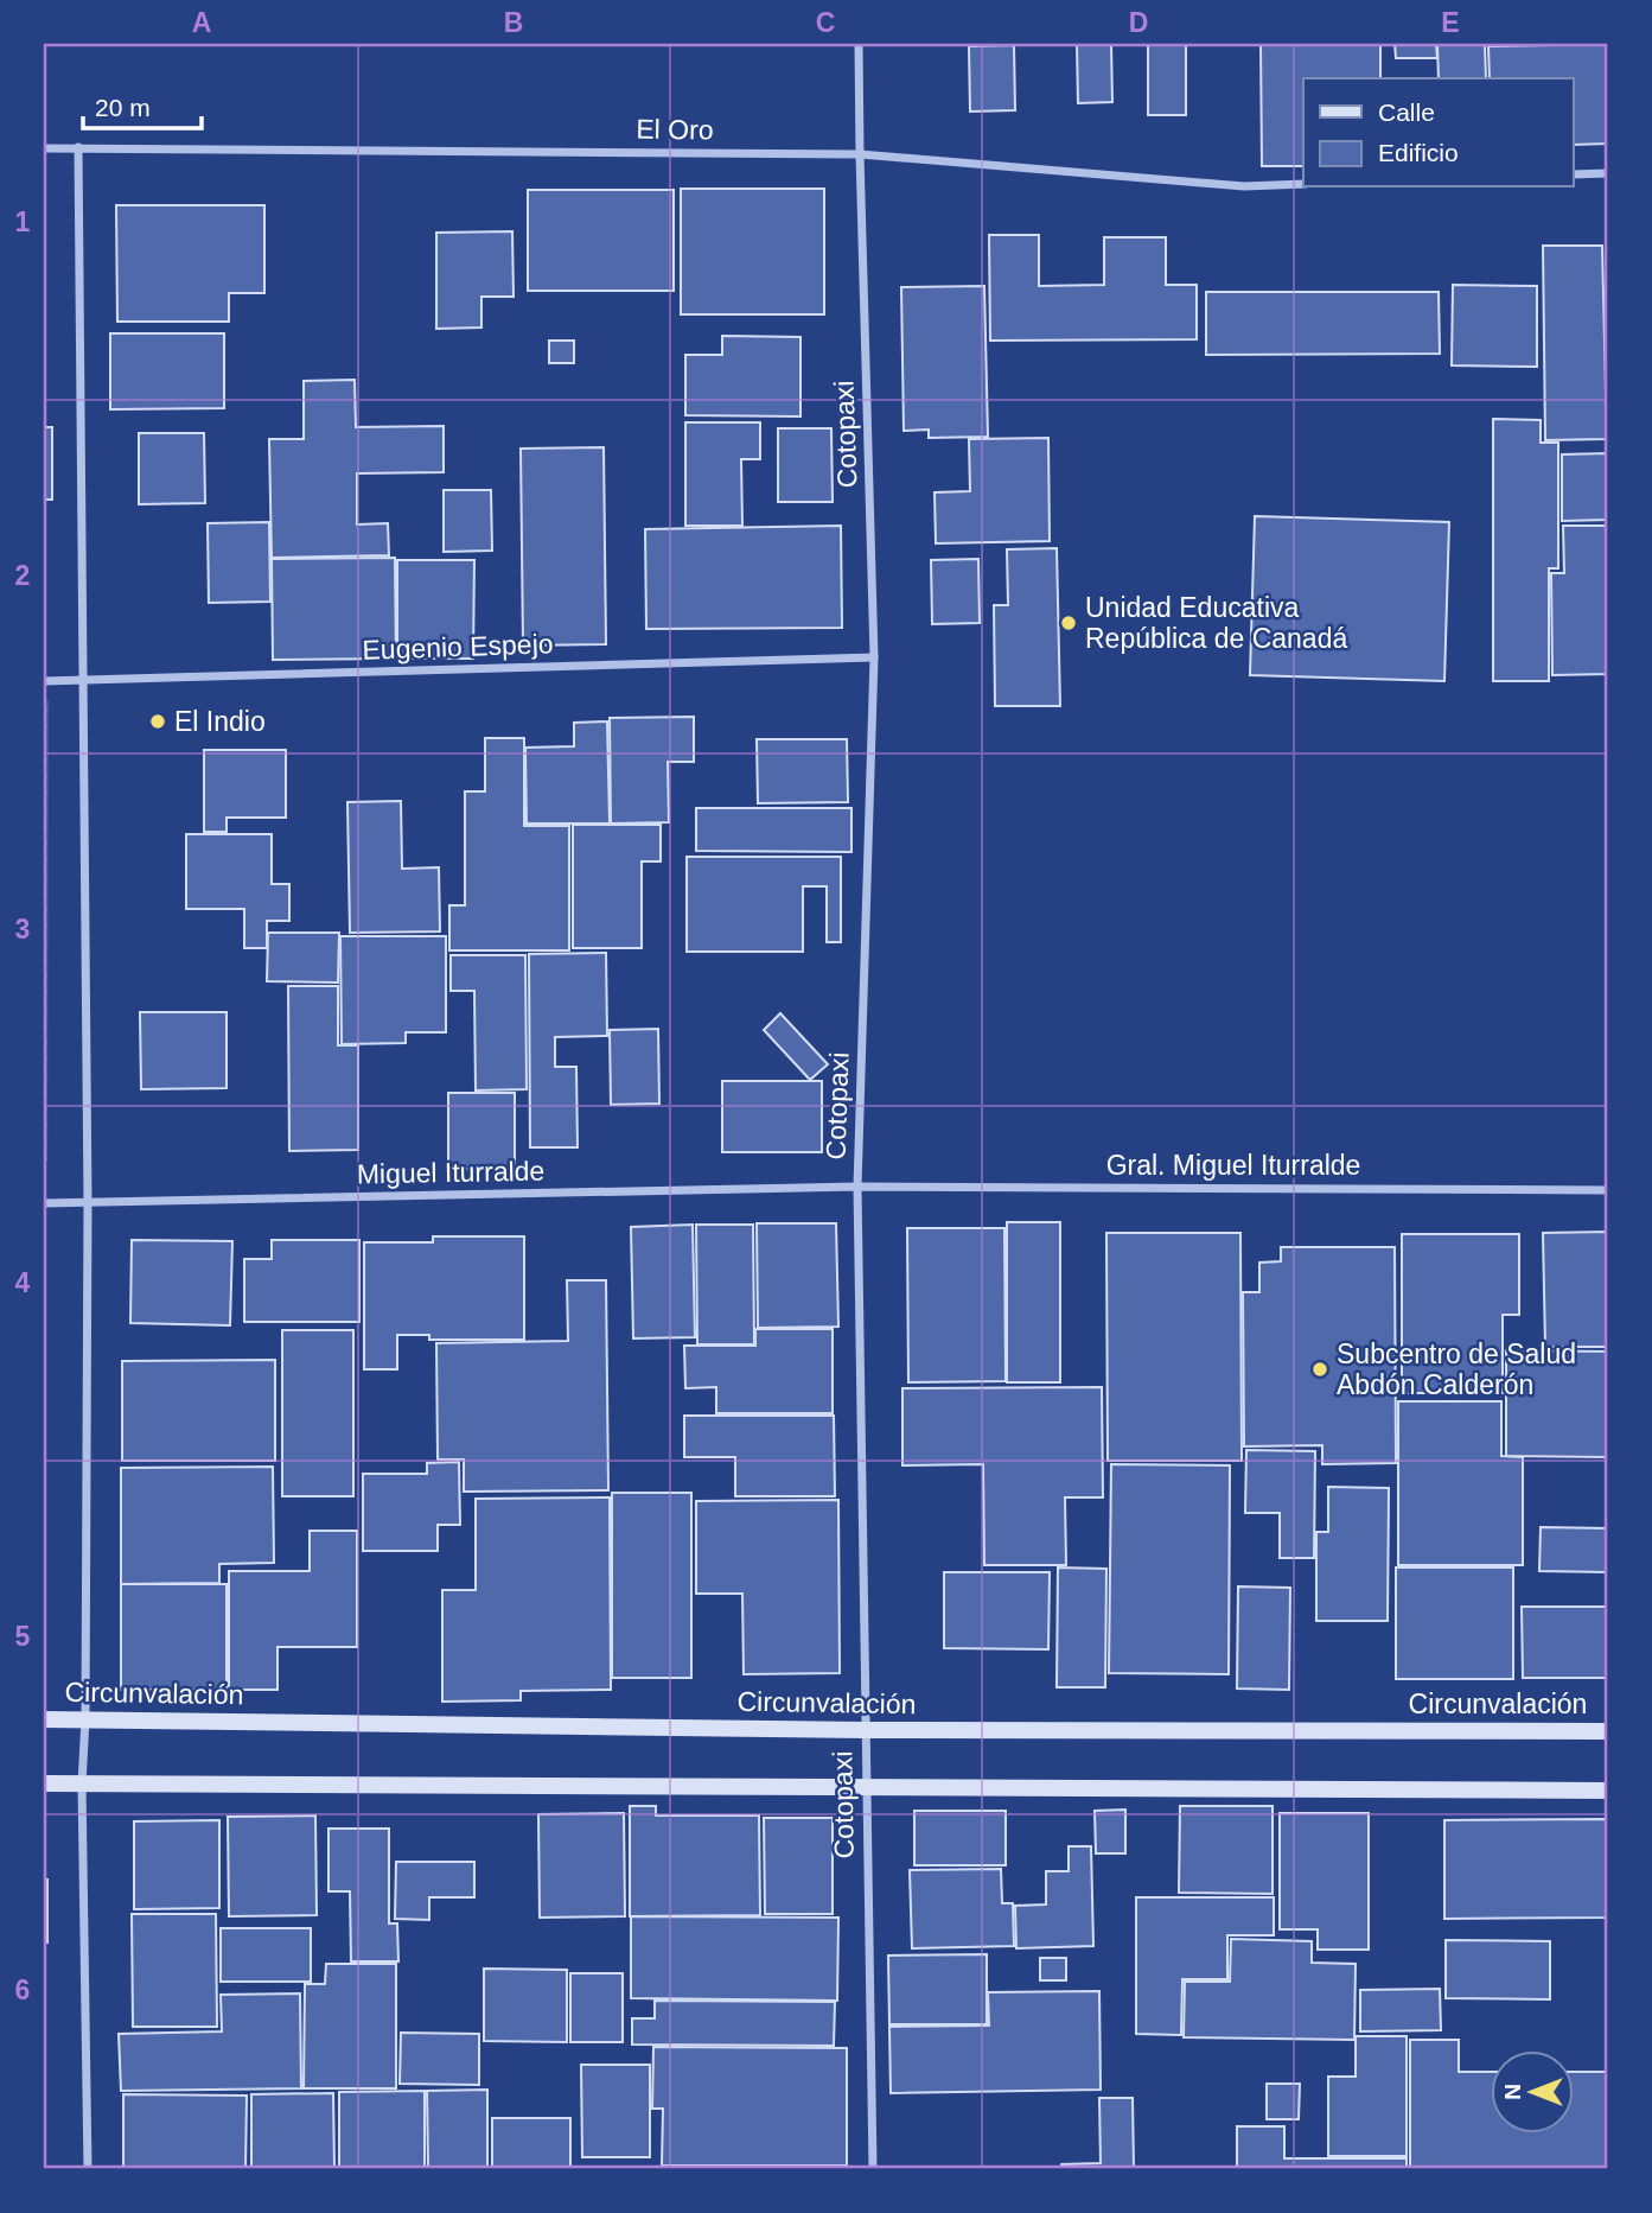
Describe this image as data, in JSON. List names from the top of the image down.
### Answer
{
  "streets": {
    "main road": ["Circunvalación"],
    "street": [
      "El Oro",
      "Cotopaxi",
      "Eugenio Espejo",
      "Gral. Miguel Iturralde",
      "Miguel Iturralde"
    ]
  },
  "crossings": [
    ["El Oro", "Cotopaxi"],
    ["Cotopaxi", "Eugenio Espejo"],
    ["Cotopaxi", "Gral. Miguel Iturralde"],
    ["Cotopaxi", "Miguel Iturralde"],
    ["Cotopaxi", "Circunvalación"],
    ["Gral. Miguel Iturralde", "Miguel Iturralde"]
  ],
  "places": ["Unidad Educativa República de Canadá", "El Indio", "Subcentro de Salud Abdón Calderón"],
  "legend": ["Calle", "Edificio"],
  "scale_bar": "20 m",
  "north": "left",
  "grid": {
    "columns": [
      "A",
      "B",
      "C",
      "D",
      "E"
    ],
    "rows": [
      "1",
      "2",
      "3",
      "4",
      "5",
      "6"
    ]
  }
}
